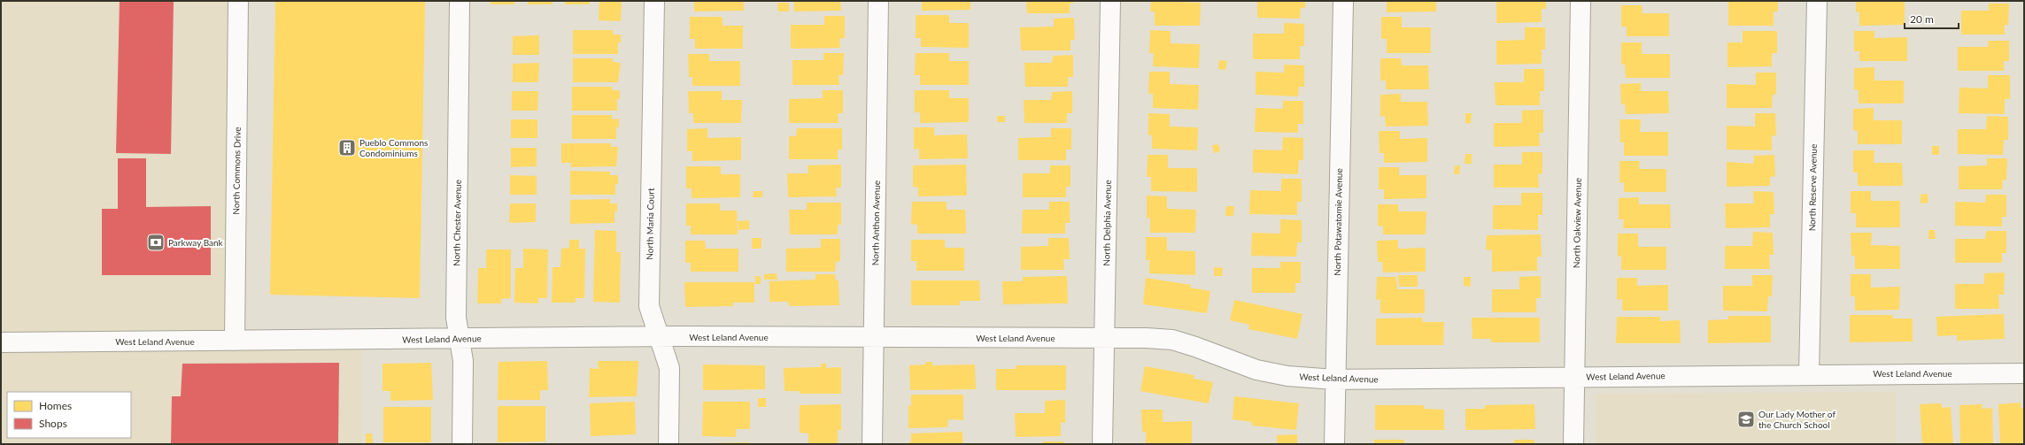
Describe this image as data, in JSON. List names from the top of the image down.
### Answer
{
  "streets": {
    "street": [
      "North Commons Drive",
      "North Reserve Avenue",
      "North Potawatomie Avenue",
      "North Chester Avenue",
      "North Anthon Avenue",
      "North Delphia Avenue",
      "North Oakview Avenue",
      "North Maria Court",
      "West Leland Avenue"
    ]
  },
  "crossings": [
    ["North Commons Drive", "West Leland Avenue"],
    ["North Reserve Avenue", "West Leland Avenue"],
    ["North Potawatomie Avenue", "West Leland Avenue"],
    ["North Chester Avenue", "West Leland Avenue"],
    ["North Anthon Avenue", "West Leland Avenue"],
    ["North Delphia Avenue", "West Leland Avenue"],
    ["North Oakview Avenue", "West Leland Avenue"],
    ["North Maria Court", "West Leland Avenue"]
  ],
  "places": {
    "building": ["Pueblo Commons Condominiums"],
    "bank": ["Parkway Bank"],
    "school or university": ["Our Lady Mother of the Church School"]
  },
  "legend": ["Homes", "Shops"],
  "scale_bar": "20 m"
}
